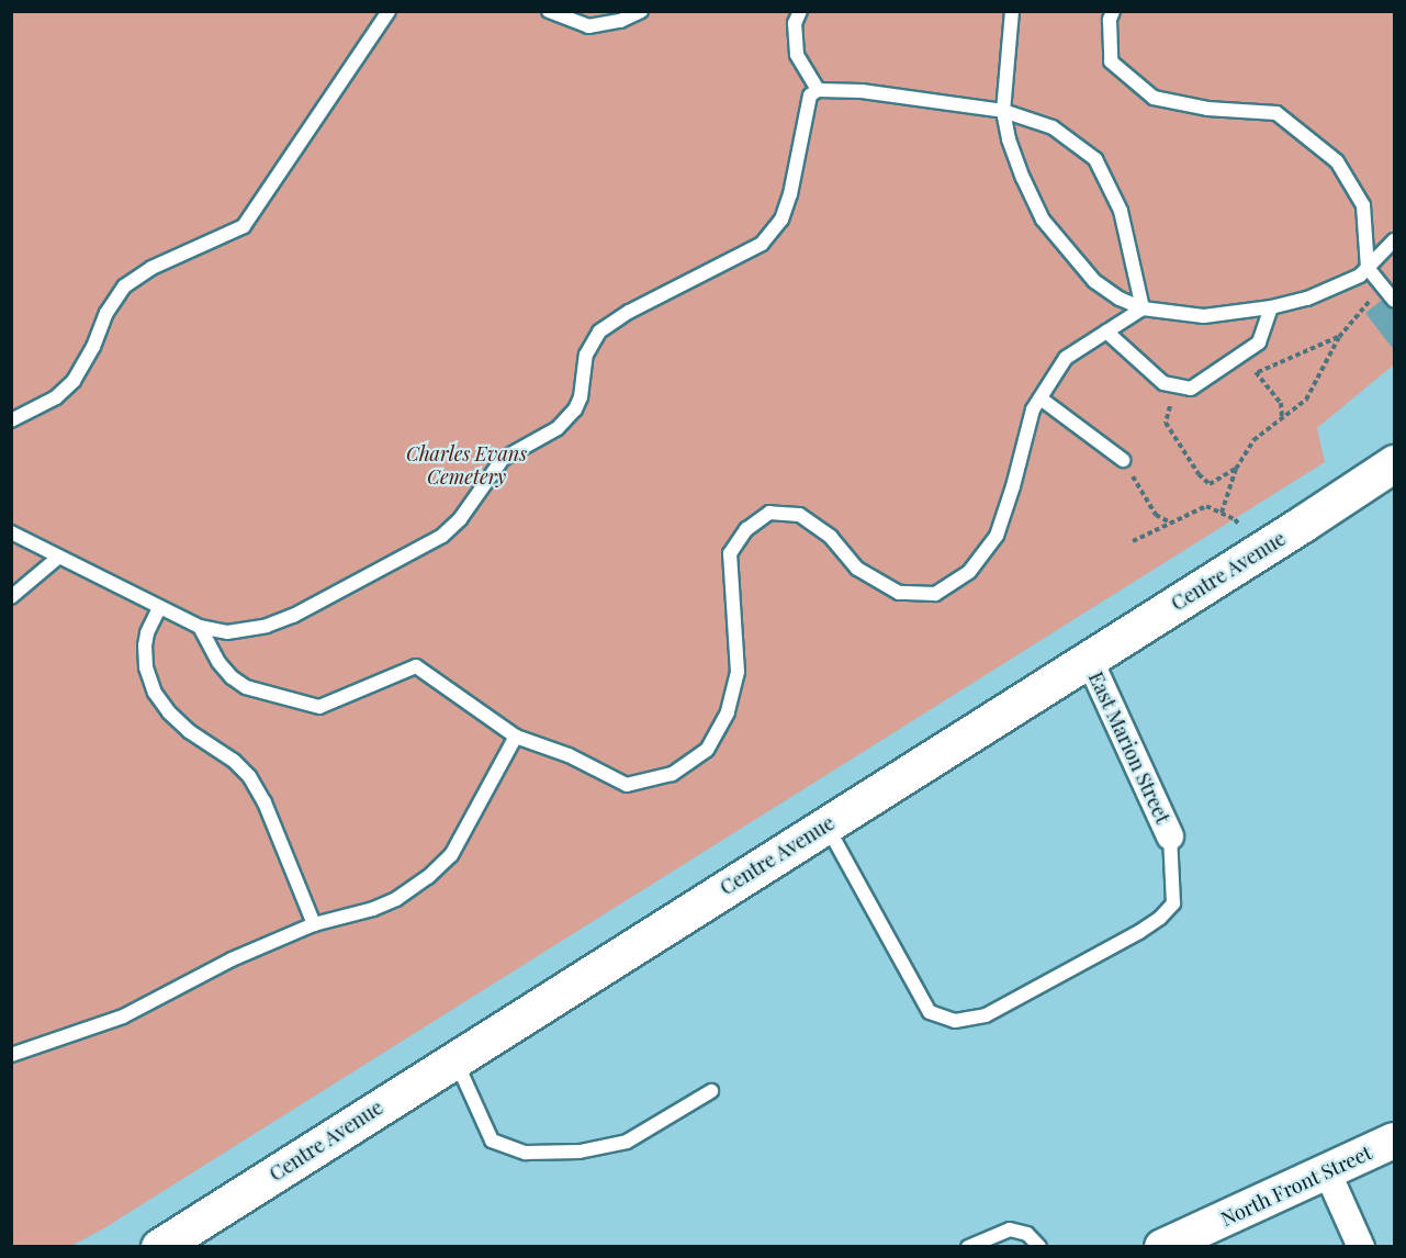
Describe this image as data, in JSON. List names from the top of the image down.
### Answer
{
  "streets": {
    "main road": ["Centre Avenue"],
    "street": ["East Marion Street", "North Front Street"]
  },
  "crossings": [
    ["Centre Avenue", "East Marion Street"]
  ],
  "parks": ["Charles Evans Cemetery"]
}
